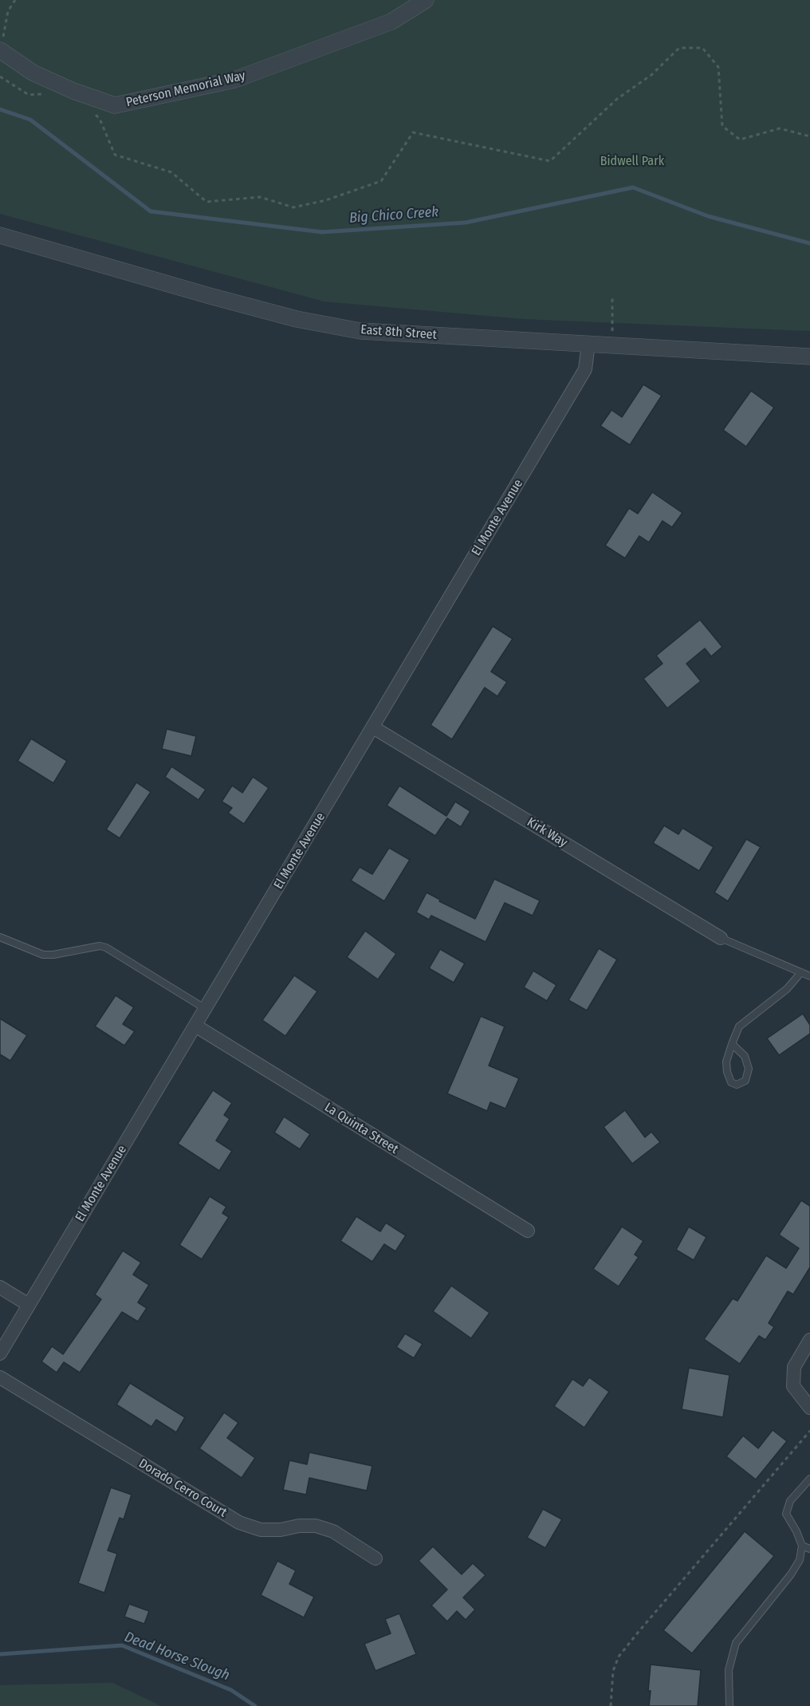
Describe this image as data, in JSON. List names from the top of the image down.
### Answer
{
  "streets": {
    "street": [
      "Peterson Memorial Way",
      "East 8th Street",
      "El Monte Avenue",
      "Kirk Way",
      "La Quinta Street",
      "Dorado Cerro Court"
    ]
  },
  "crossings": [
    ["East 8th Street", "El Monte Avenue"],
    ["El Monte Avenue", "Kirk Way"],
    ["El Monte Avenue", "La Quinta Street"]
  ],
  "water": ["Big Chico Creek", "Dead Horse Slough"],
  "parks": ["Bidwell Park"]
}
